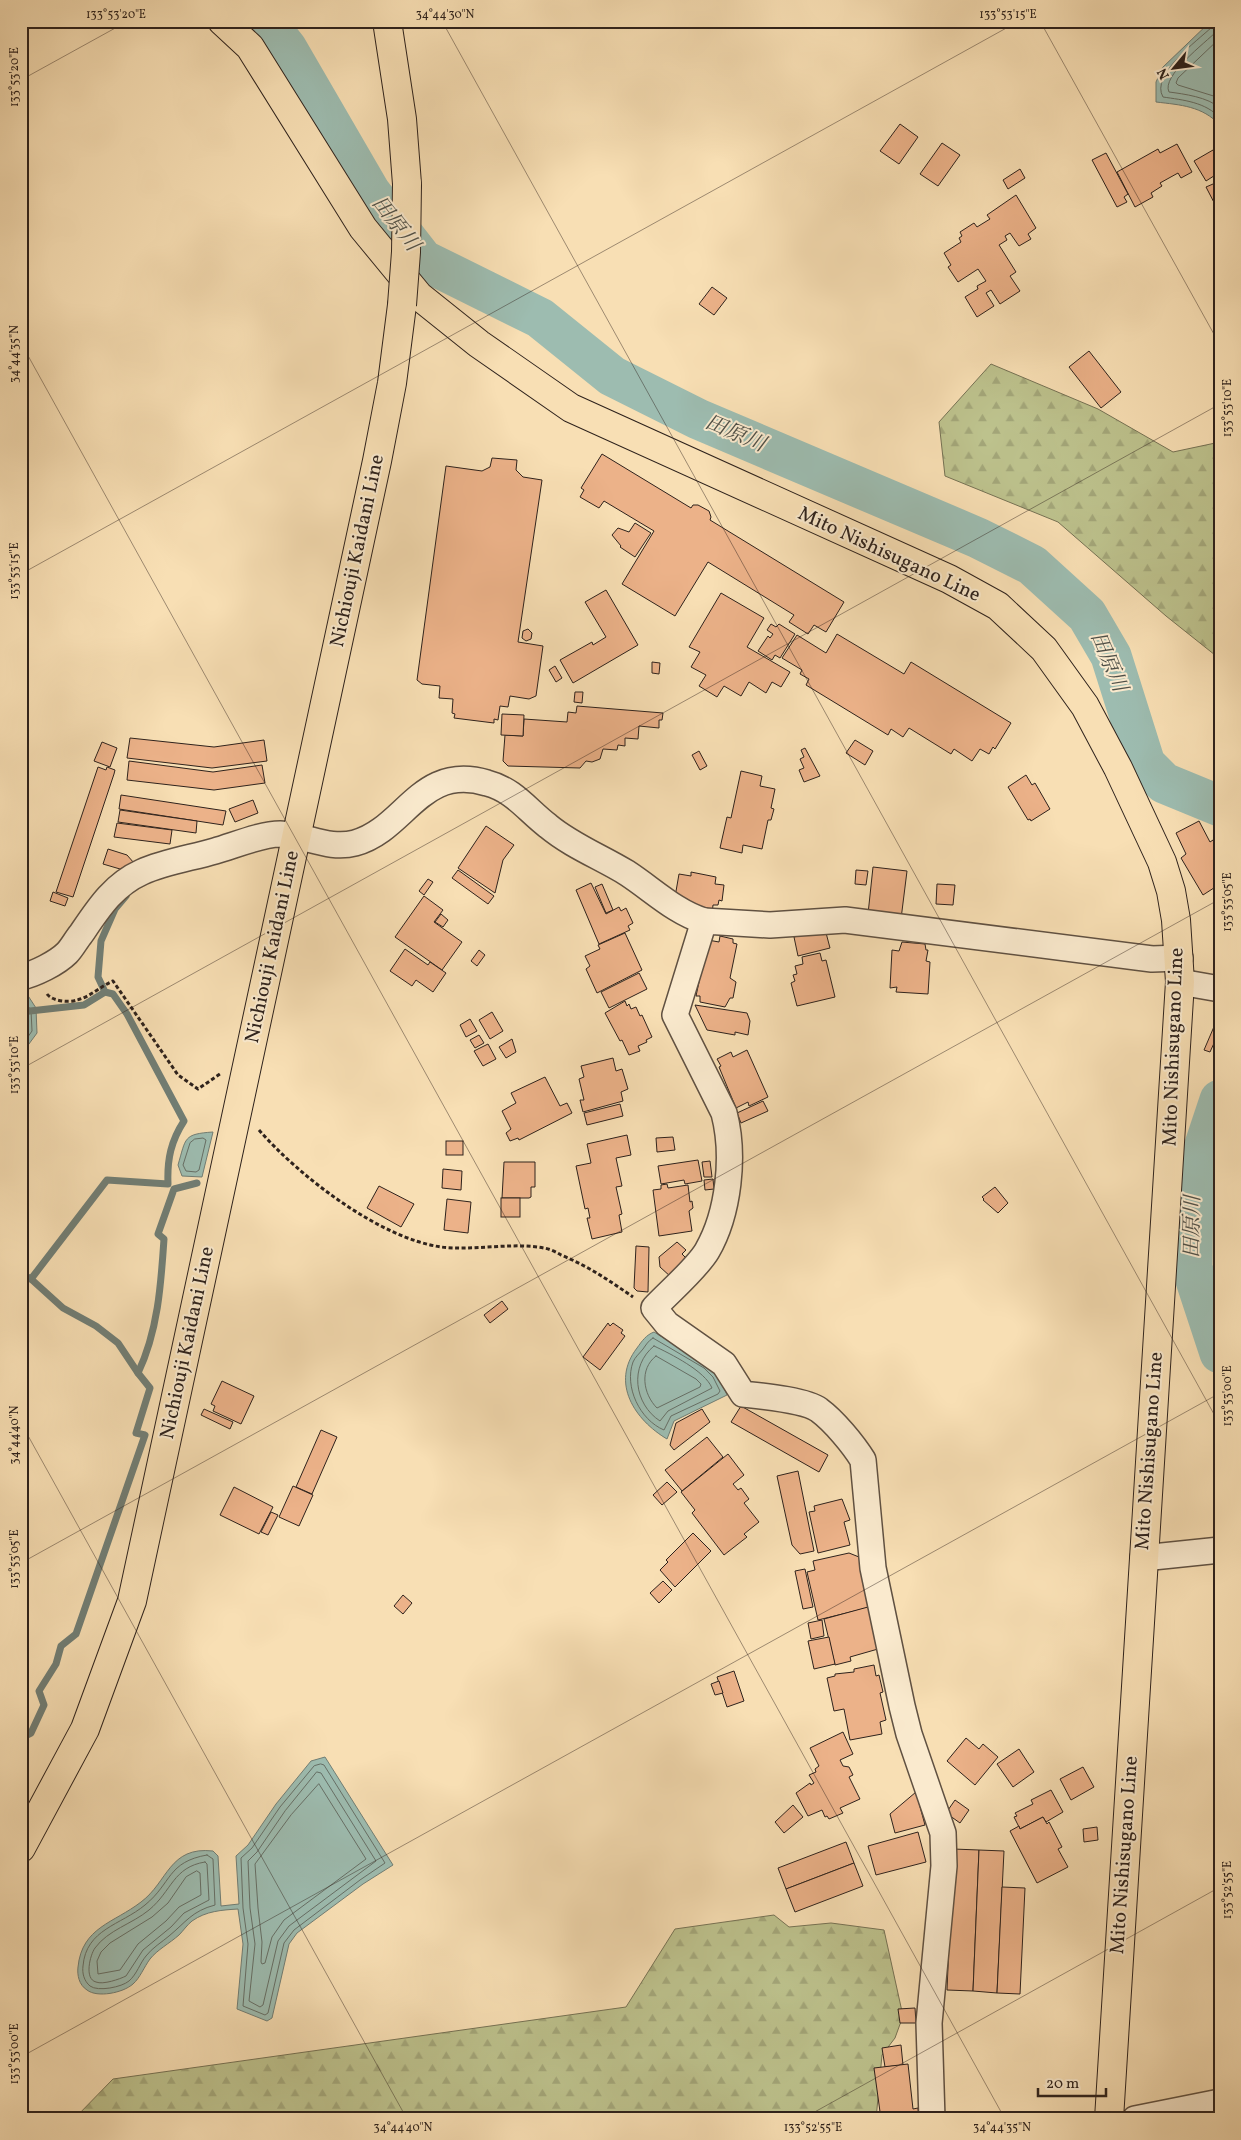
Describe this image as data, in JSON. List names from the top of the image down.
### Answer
{
  "streets": {
    "main road": ["Nichiouji Kaidani Line", "Mito Nishisugano Line"]
  },
  "water": ["田原川"],
  "scale_bar": "20 m",
  "north": "bottom left",
  "coordinates": [
    "133°53'20\"E",
    "34°44'30\"N",
    "133°53'15\"E",
    "34°44'35\"N",
    "133°53'10\"E",
    "133°53'05\"E",
    "133°53'00\"E",
    "34°44'40\"N",
    "133°52'55\"E"
  ]
}
